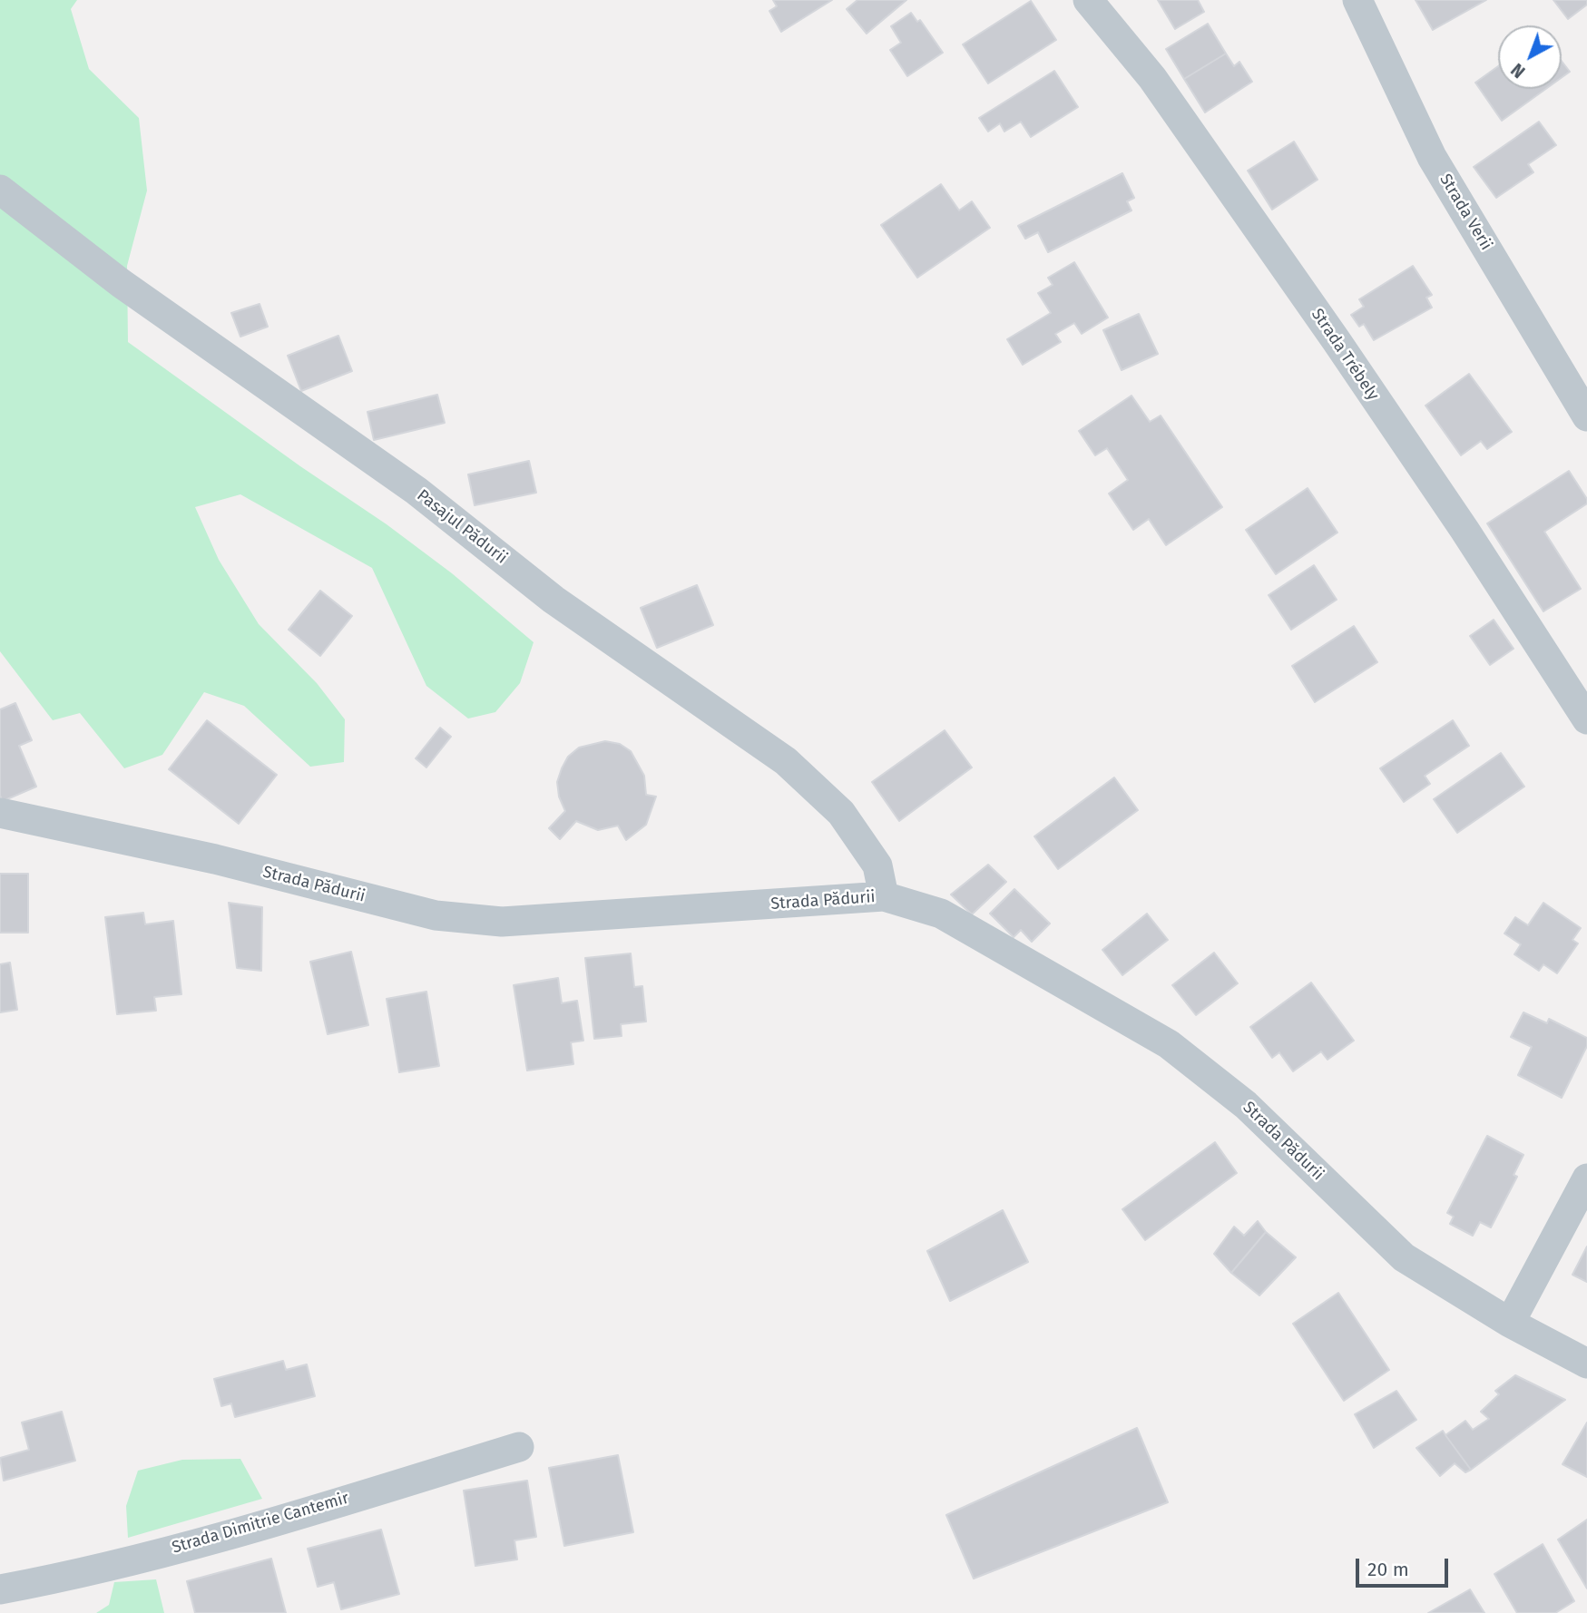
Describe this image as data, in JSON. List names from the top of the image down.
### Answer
{
  "streets": {
    "street": [
      "Strada Verii",
      "Strada Trébely",
      "Pasajul Pădurii",
      "Strada Pădurii",
      "Strada Dimitrie Cantemir"
    ]
  },
  "crossings": [
    ["Pasajul Pădurii", "Strada Pădurii"]
  ],
  "scale_bar": "20 m",
  "north": "bottom left"
}
